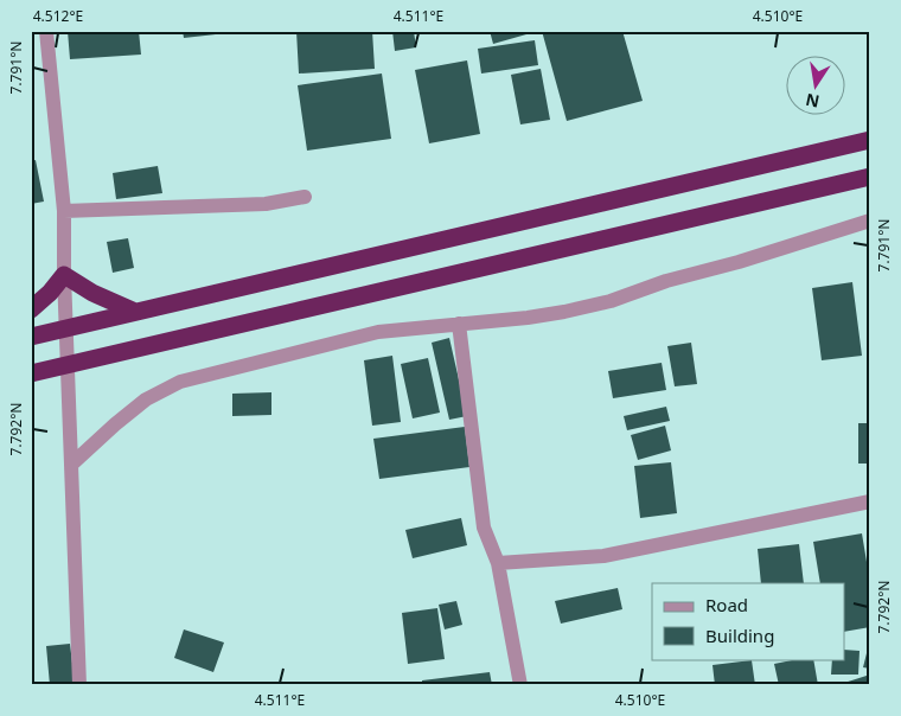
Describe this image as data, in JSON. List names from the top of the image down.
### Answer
{
  "legend": ["Road", "Building"],
  "north": "bottom",
  "coordinates": [
    "4.512°E",
    "4.511°E",
    "4.510°E",
    "7.791°N",
    "7.792°N"
  ]
}
